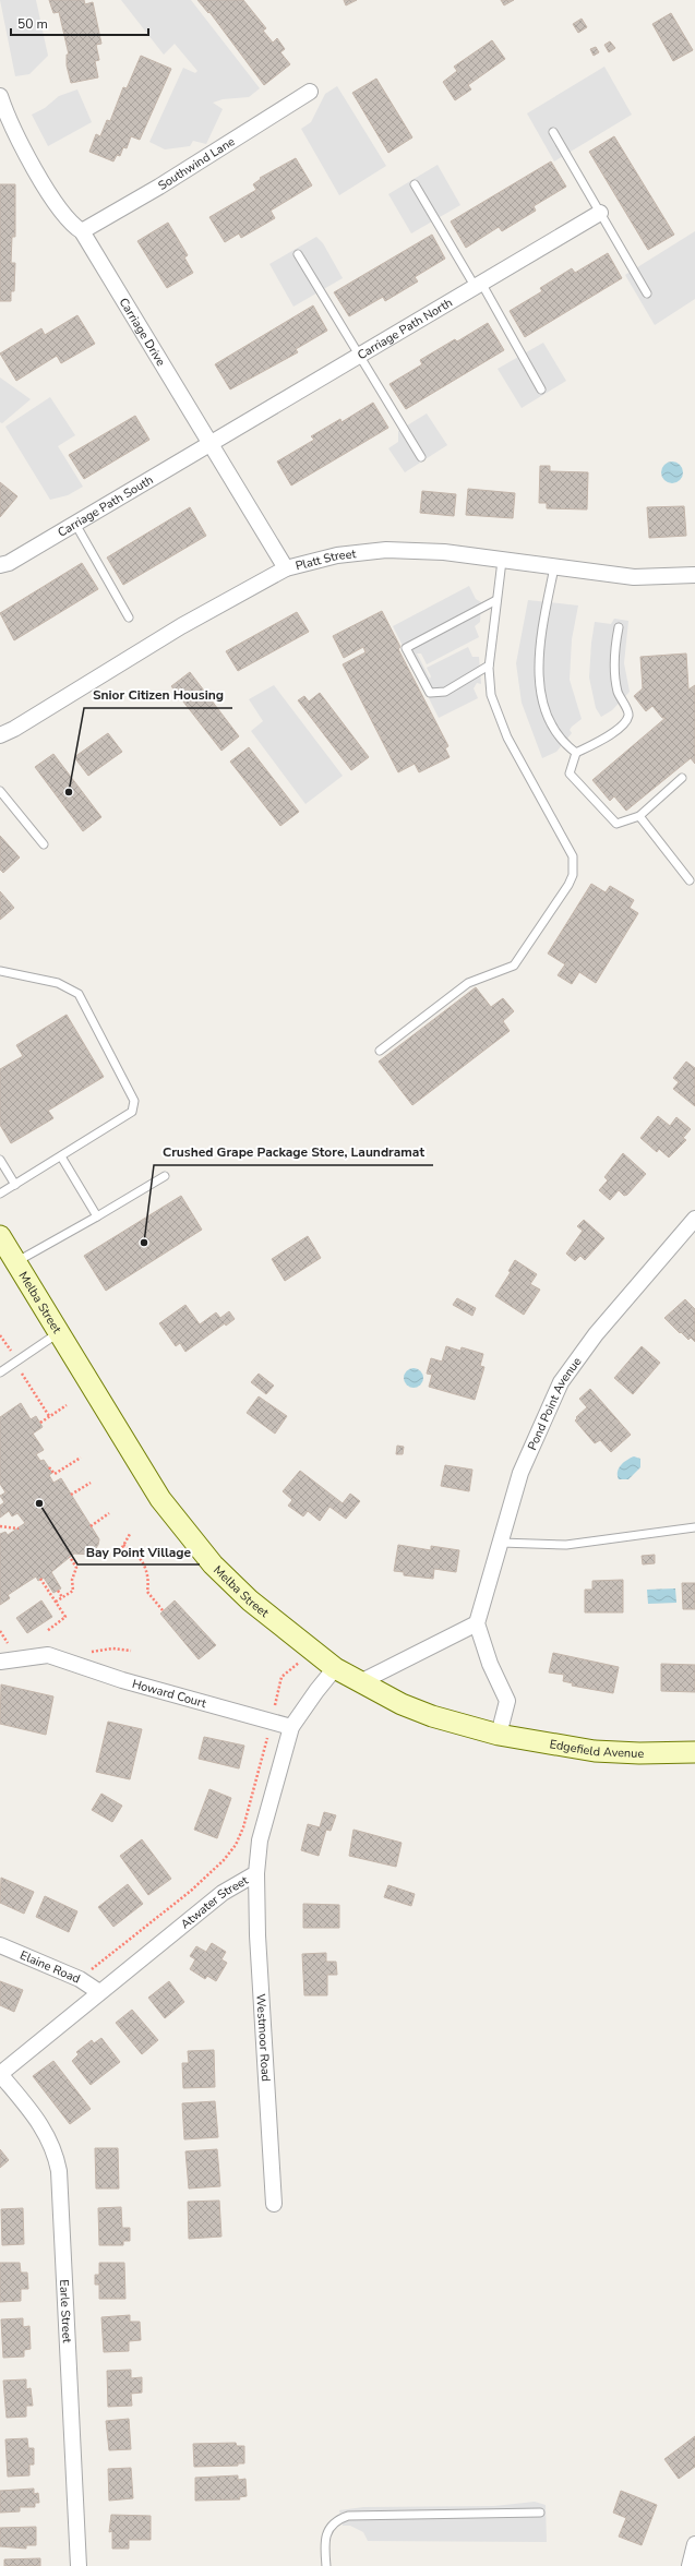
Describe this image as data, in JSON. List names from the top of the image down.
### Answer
{
  "streets": {
    "main road": ["Melba Street", "Edgefield Avenue"],
    "street": [
      "Southwind Lane",
      "Carriage Path North",
      "Carriage Drive",
      "Carriage Path South",
      "Platt Street",
      "Pond Point Avenue",
      "Howard Court",
      "Atwater Street",
      "Elaine Road",
      "Westmoor Road",
      "Earle Street"
    ]
  },
  "crossings": [
    ["Southwind Lane", "Carriage Drive"],
    ["Carriage Path North", "Carriage Drive"],
    ["Carriage Path North", "Carriage Path South"],
    ["Carriage Drive", "Carriage Path South"],
    ["Carriage Drive", "Platt Street"],
    ["Melba Street", "Edgefield Avenue"],
    ["Melba Street", "Atwater Street"],
    ["Howard Court", "Atwater Street"],
    ["Atwater Street", "Elaine Road"],
    ["Atwater Street", "Westmoor Road"],
    ["Atwater Street", "Earle Street"]
  ],
  "places": ["Snior Citizen Housing", "Crushed Grape Package Store, Laundramat", "Bay Point Village"],
  "scale_bar": "50 m"
}
